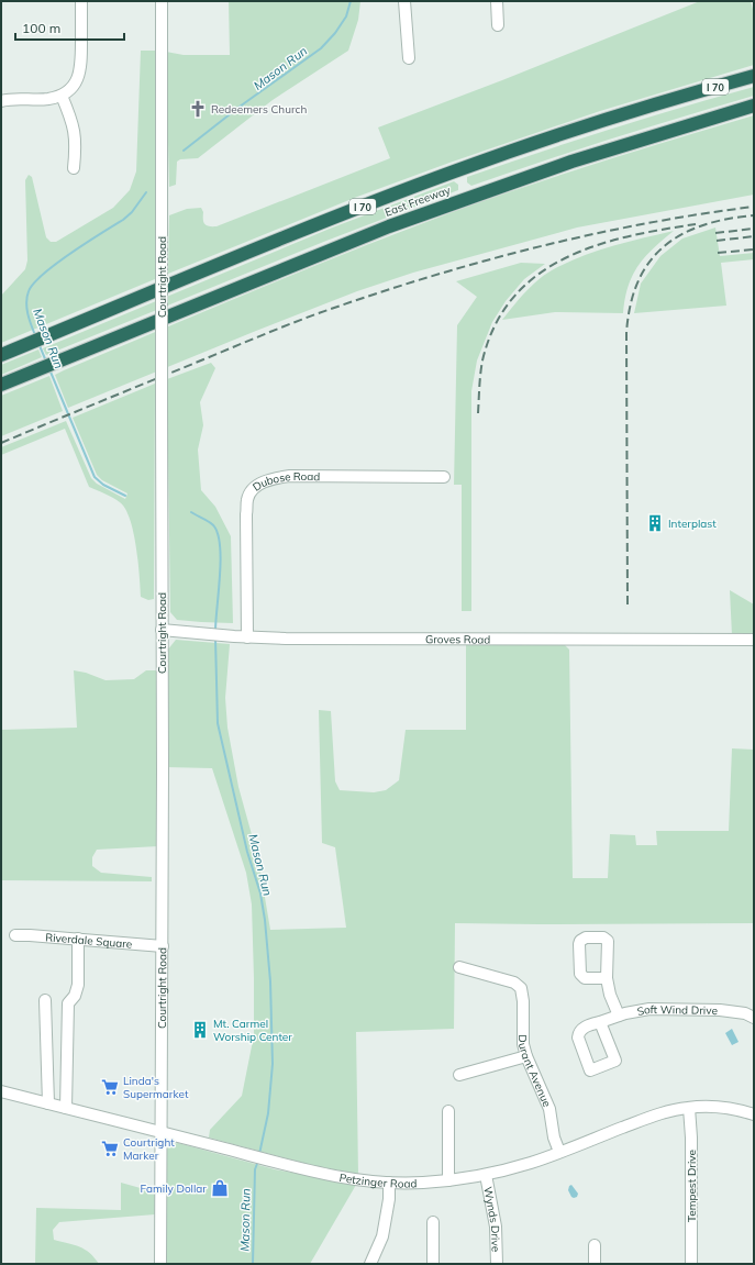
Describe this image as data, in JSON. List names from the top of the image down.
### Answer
{
  "streets": {
    "highway": ["I 70", "East Freeway"],
    "street": [
      "Courtright Road",
      "Dubose Road",
      "Groves Road",
      "Riverdale Square",
      "Soft Wind Drive",
      "Durant Avenue",
      "Petzinger Road",
      "Tempest Drive",
      "Wynds Drive"
    ]
  },
  "crossings": [
    ["Courtright Road", "Groves Road"],
    ["Courtright Road", "Riverdale Square"],
    ["Courtright Road", "Petzinger Road"],
    ["Dubose Road", "Groves Road"],
    ["Durant Avenue", "Petzinger Road"],
    ["Petzinger Road", "Tempest Drive"],
    ["Petzinger Road", "Wynds Drive"]
  ],
  "water": ["Mason Run"],
  "places": {
    "church": ["Redeemers Church"],
    "building": ["Interplast", "Mt. Carmel Worship Center"],
    "supermarket": ["Linda's Supermarket", "Courtright Marker"],
    "shop": ["Family Dollar"]
  },
  "scale_bar": "100 m"
}
